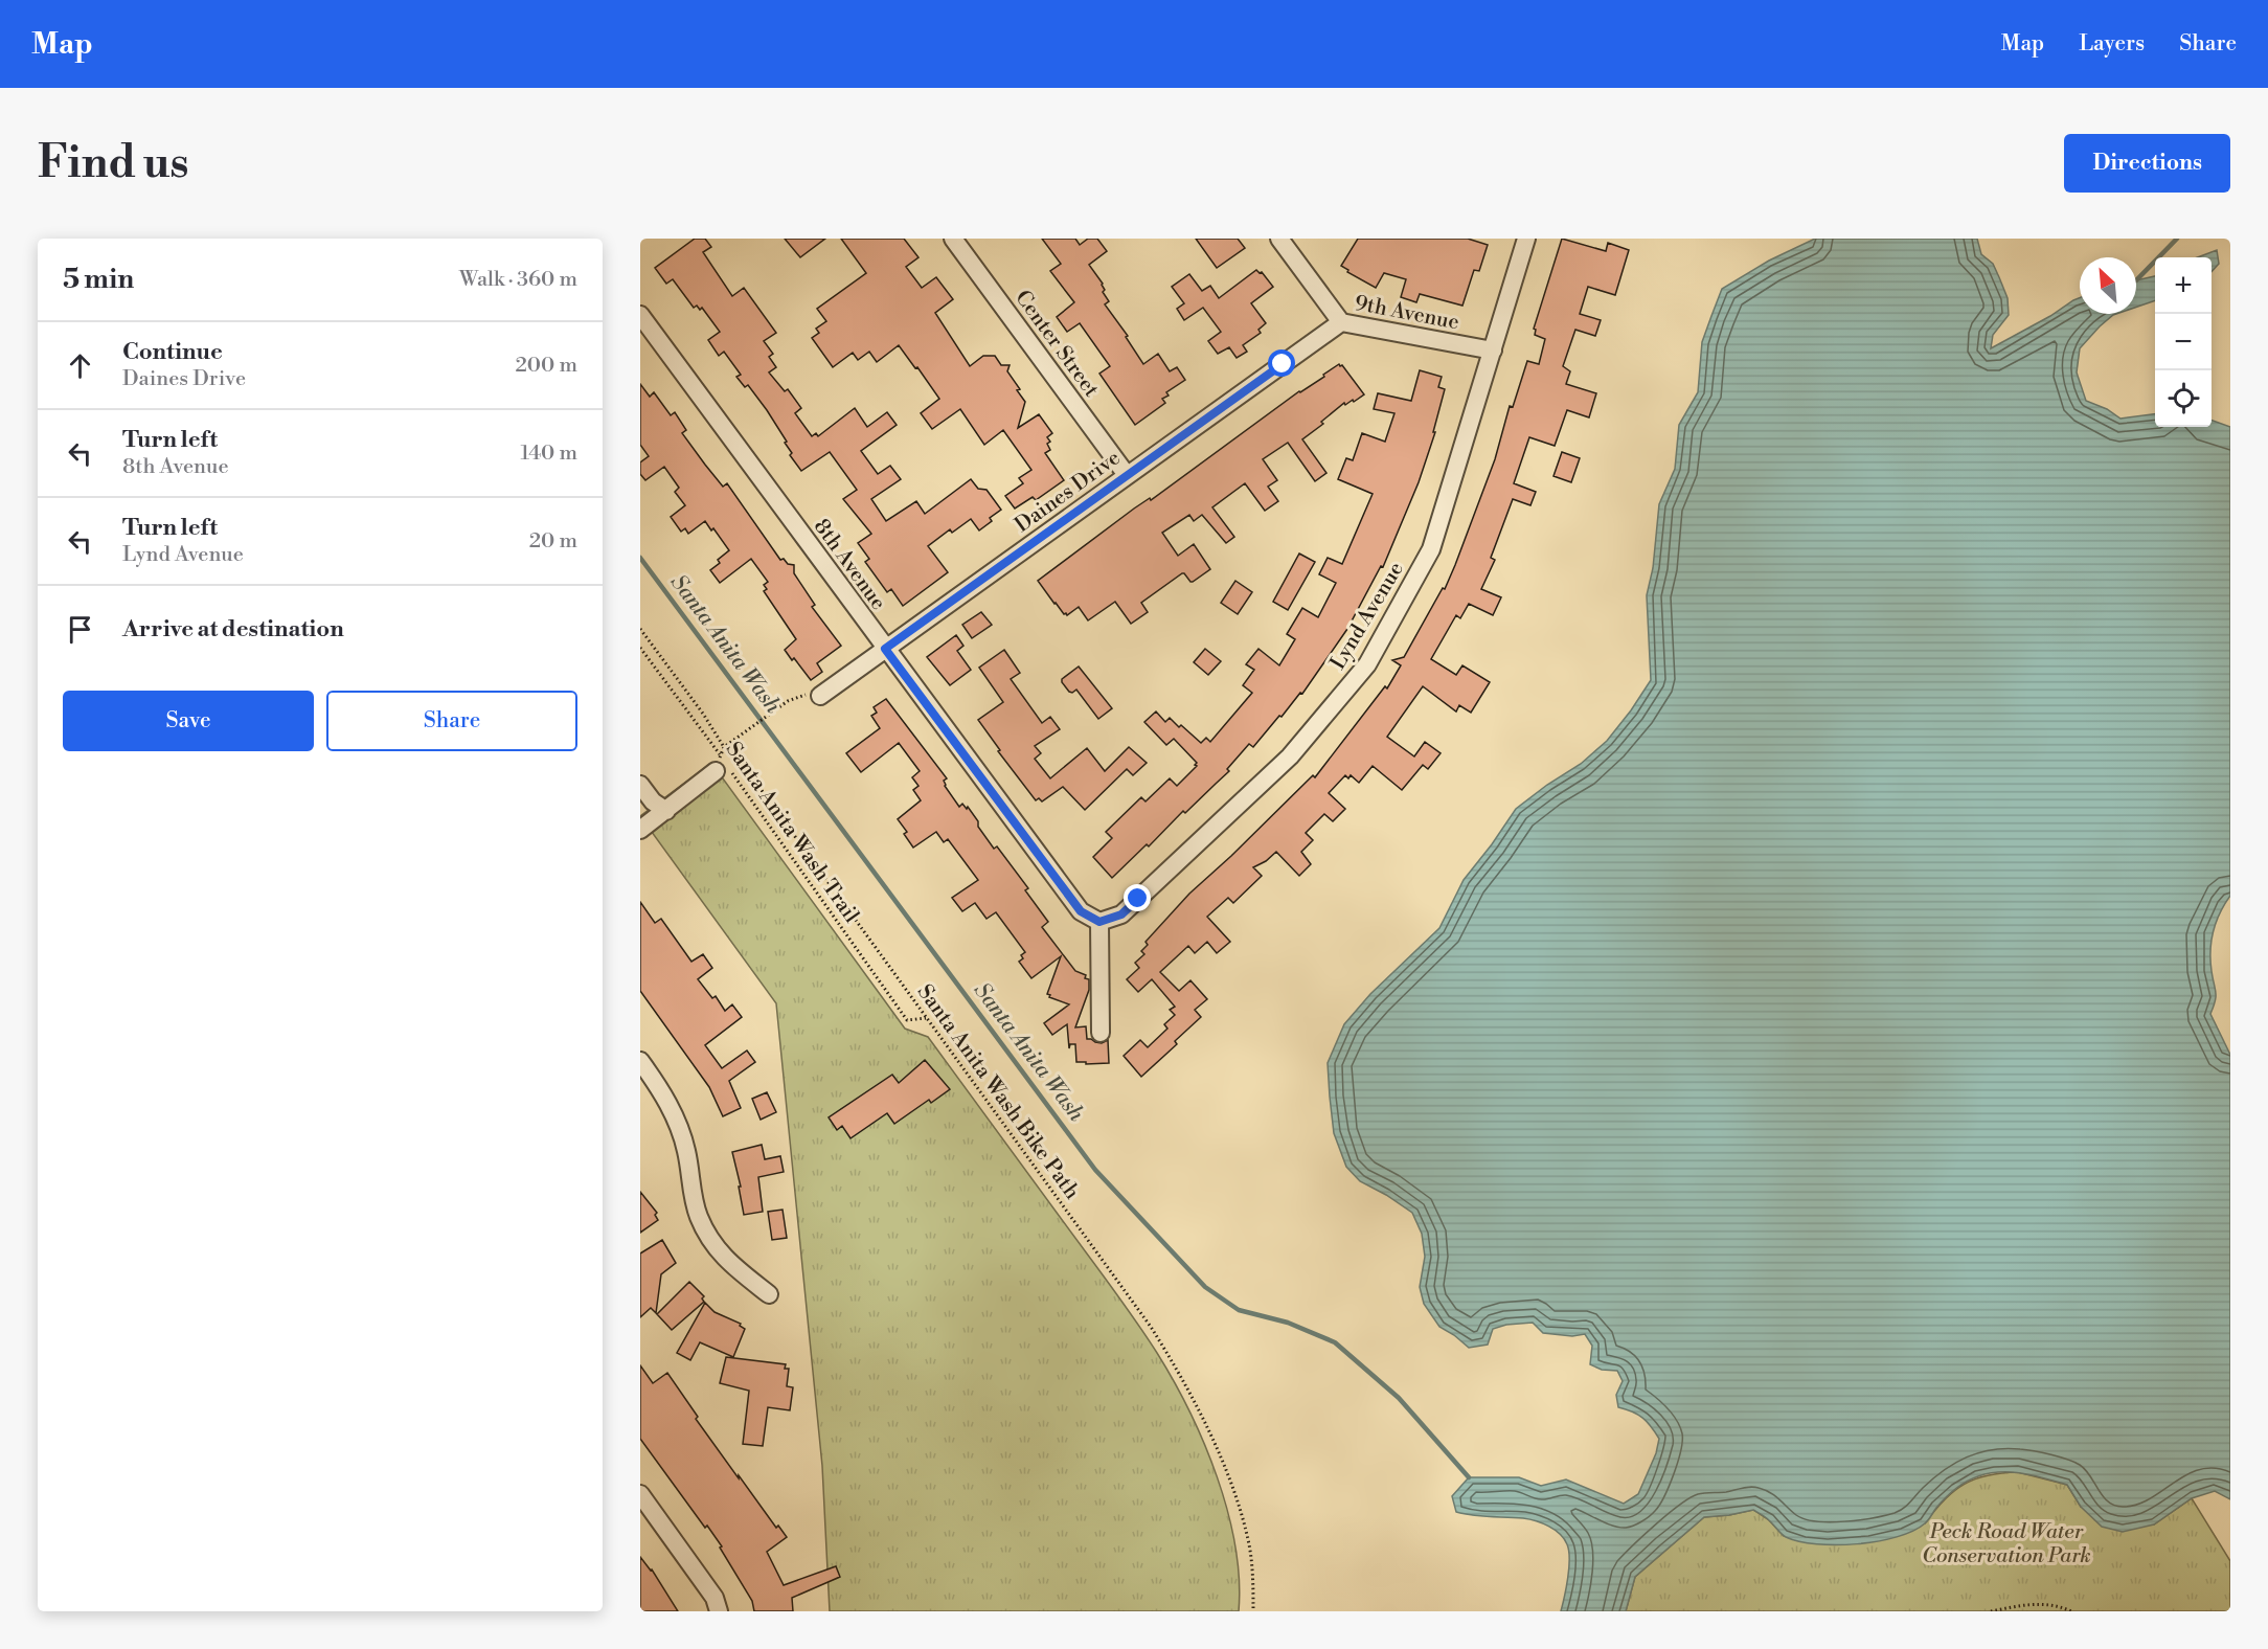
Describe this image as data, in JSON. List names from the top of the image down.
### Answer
{
  "streets": {
    "street": [
      "9th Avenue",
      "Center Street",
      "Daines Drive",
      "8th Avenue",
      "Lynd Avenue"
    ],
    "path": ["Santa Anita Wash Trail", "Santa Anita Wash Bike Path"]
  },
  "crossings": [
    ["9th Avenue", "Daines Drive"],
    ["9th Avenue", "Lynd Avenue"],
    ["Center Street", "Daines Drive"],
    ["Daines Drive", "8th Avenue"],
    ["8th Avenue", "Lynd Avenue"],
    ["Santa Anita Wash Trail", "Santa Anita Wash Bike Path"]
  ],
  "water": ["Santa Anita Wash"],
  "parks": ["Peck Road Water Conservation Park"],
  "north": "top left",
  "page": {
    "header": "Map",
    "nav": ["Map", "Layers", "Share"],
    "buttons": [
      "Directions",
      ["Save", "Share"]
    ],
    "title": "Find us",
    "heading": ["5 min", "Walk · 360 m"],
    "map_buttons": ["+", "−"],
    "list": [
      ["Continue", "Daines Drive", "200 m"],
      ["Turn left", "8th Avenue", "140 m"],
      ["Turn left", "Lynd Avenue", "20 m"],
      "Arrive at destination"
    ]
  }
}
